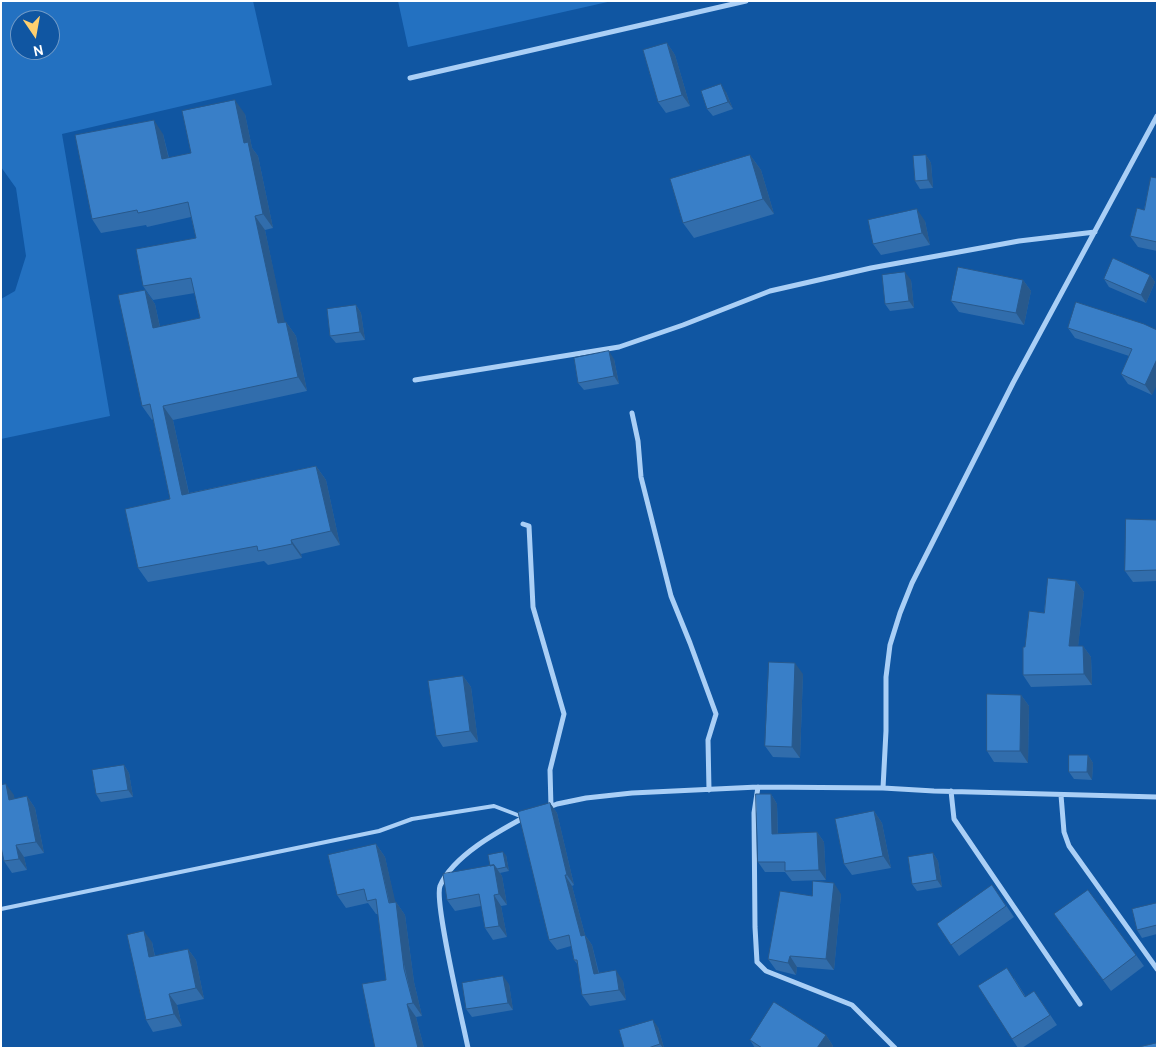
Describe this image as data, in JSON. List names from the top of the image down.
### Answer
{
  "north": "bottom"
}
